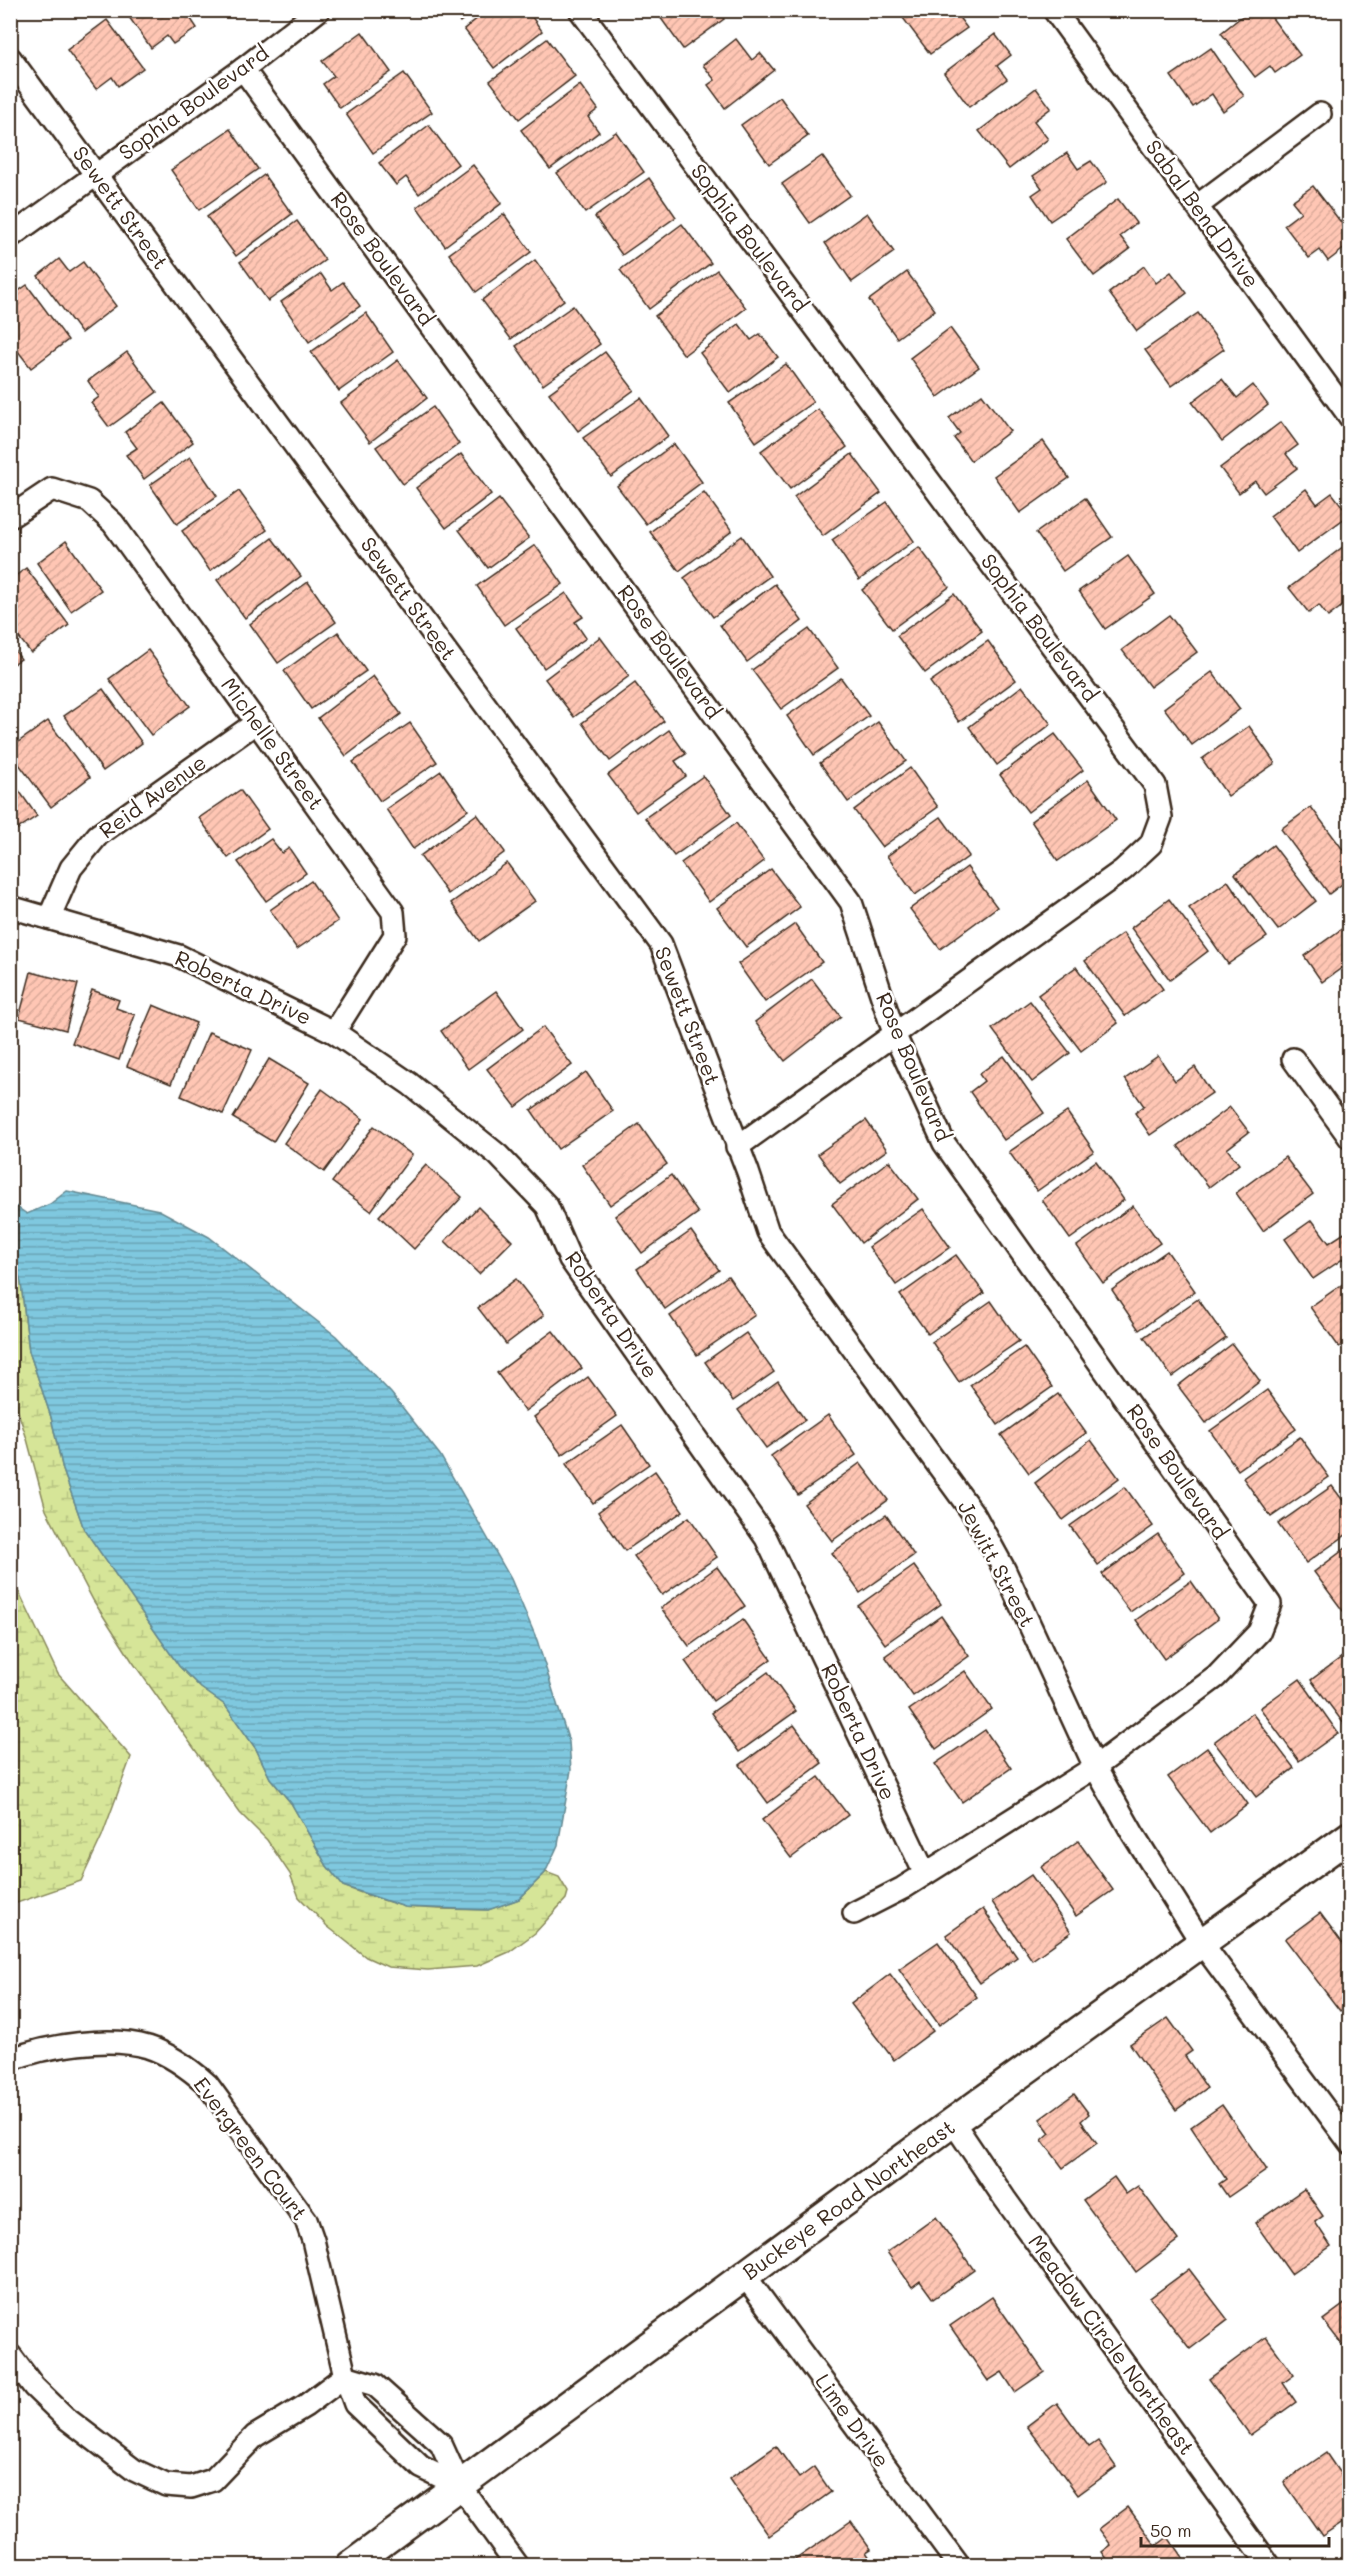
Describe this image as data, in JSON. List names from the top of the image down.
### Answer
{
  "streets": {
    "street": [
      "Sophia Boulevard",
      "Sewett Street",
      "Sabal Bend Drive",
      "Rose Boulevard",
      "Michelle Street",
      "Reid Avenue",
      "Roberta Drive",
      "Jewitt Street",
      "Evergreen Court",
      "Buckeye Road Northeast",
      "Meadow Circle Northeast",
      "Lime Drive"
    ]
  },
  "crossings": [
    ["Sophia Boulevard", "Sewett Street"],
    ["Sophia Boulevard", "Rose Boulevard"],
    ["Sewett Street", "Jewitt Street"],
    ["Rose Boulevard", "Roberta Drive"],
    ["Rose Boulevard", "Jewitt Street"],
    ["Michelle Street", "Reid Avenue"],
    ["Michelle Street", "Roberta Drive"],
    ["Reid Avenue", "Roberta Drive"],
    ["Jewitt Street", "Buckeye Road Northeast"],
    ["Evergreen Court", "Buckeye Road Northeast"],
    ["Buckeye Road Northeast", "Meadow Circle Northeast"],
    ["Buckeye Road Northeast", "Lime Drive"]
  ],
  "scale_bar": "50 m"
}
